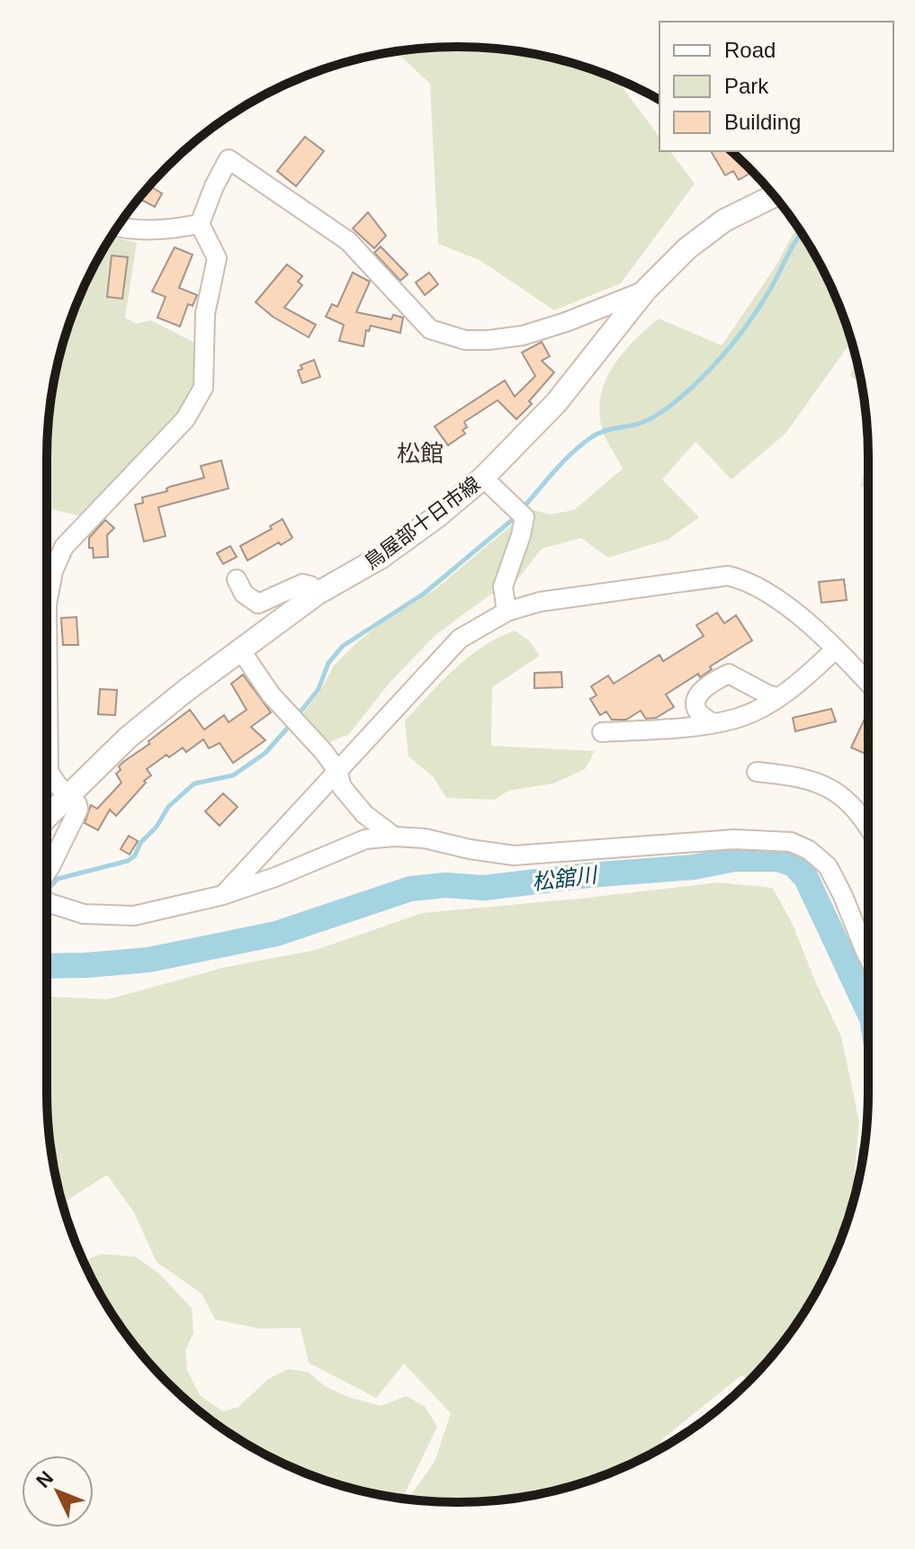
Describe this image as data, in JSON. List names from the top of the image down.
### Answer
{
  "streets": {
    "main road": ["鳥屋部十日市線"]
  },
  "districts": ["松館"],
  "water": ["松舘川"],
  "legend": ["Road", "Park", "Building"],
  "north": "top left"
}
